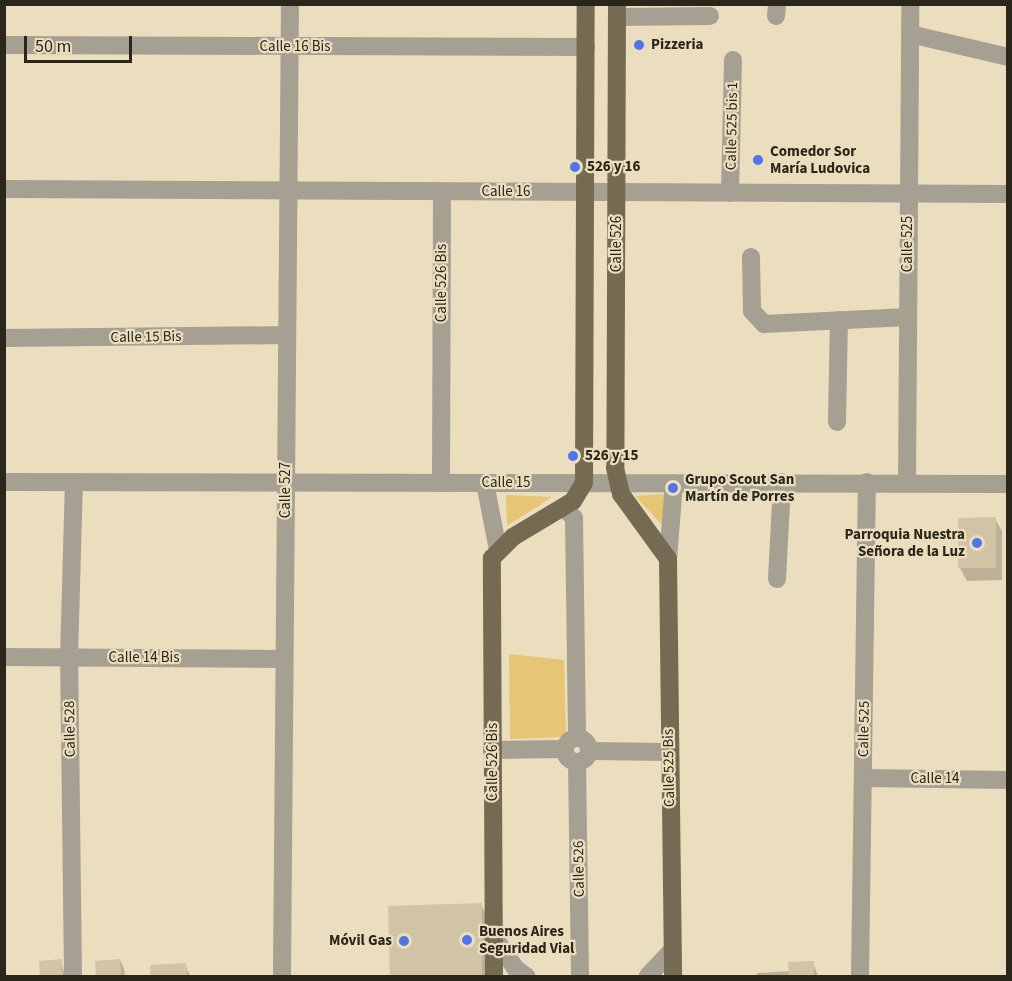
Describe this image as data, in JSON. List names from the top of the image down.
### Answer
{
  "streets": {
    "main road": ["Calle 526", "Calle 526 Bis", "Calle 525 Bis"],
    "street": [
      "Calle 16 Bis",
      "Calle 525 bis 1",
      "Calle 16",
      "Calle 525",
      "Calle 15 Bis",
      "Calle 15",
      "Calle 527",
      "Calle 14 Bis",
      "Calle 528",
      "Calle 14"
    ]
  },
  "crossings": [
    ["Calle 16 Bis", "Calle 526"],
    ["Calle 16 Bis", "Calle 527"],
    ["Calle 525 bis 1", "Calle 16"],
    ["Calle 16", "Calle 526"],
    ["Calle 16", "Calle 525"],
    ["Calle 16", "Calle 526 Bis"],
    ["Calle 16", "Calle 527"],
    ["Calle 526", "Calle 15"],
    ["Calle 525", "Calle 15"],
    ["Calle 525", "Calle 14"],
    ["Calle 526 Bis", "Calle 15"],
    ["Calle 15 Bis", "Calle 527"],
    ["Calle 15", "Calle 527"],
    ["Calle 15", "Calle 528"],
    ["Calle 15", "Calle 525 Bis"],
    ["Calle 527", "Calle 14 Bis"],
    ["Calle 14 Bis", "Calle 528"]
  ],
  "places": [
    "Pizzeria",
    "Comedor Sor María Ludovica",
    "526 y 16",
    "526 y 15",
    "Grupo Scout San Martín de Porres",
    "Parroquia Nuestra Señora de la Luz",
    "Buenos Aires Seguridad Vial",
    "Móvil Gas"
  ],
  "scale_bar": "50 m"
}
